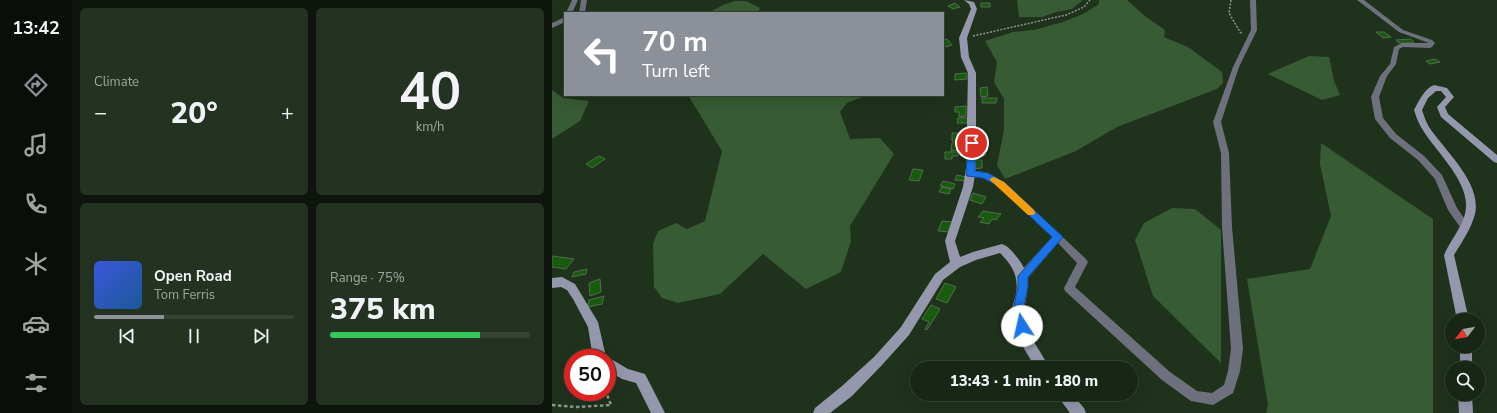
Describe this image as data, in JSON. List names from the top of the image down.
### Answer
{
  "north": "bottom left",
  "page": {
    "tabs": "13:42",
    "tile": [
      "Climate",
      ["40", "km/h"],
      ["Range · 75%", "375 km"]
    ],
    "turn": ["70 m", "Turn left"],
    "heat": ["−", "20°", "+"],
    "song": ["Open Road", "Tom Ferris"],
    "limit": "50",
    "trip": "13:43 · 1 min · 180 m"
  }
}
